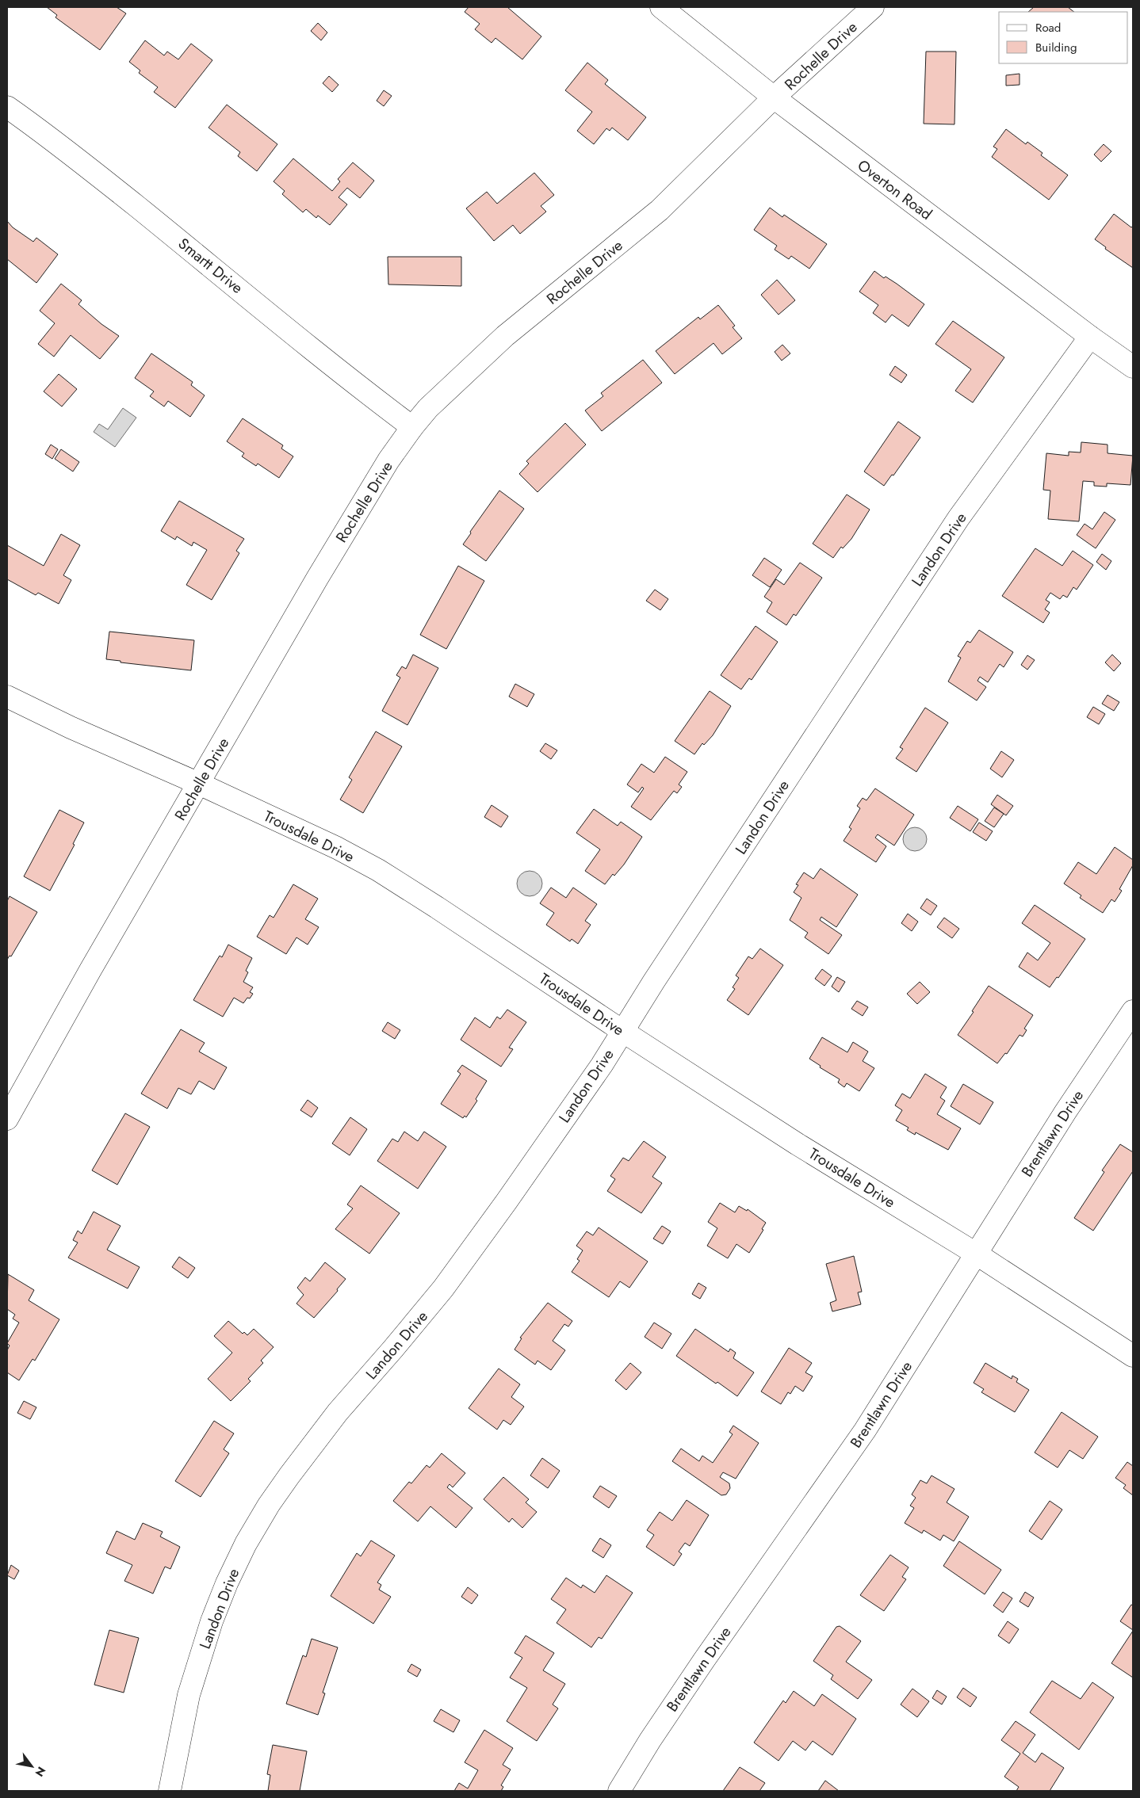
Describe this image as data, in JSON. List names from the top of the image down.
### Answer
{
  "streets": {
    "street": [
      "Rochelle Drive",
      "Overton Road",
      "Smartt Drive",
      "Landon Drive",
      "Trousdale Drive",
      "Brentlawn Drive"
    ]
  },
  "crossings": [
    ["Rochelle Drive", "Overton Road"],
    ["Rochelle Drive", "Smartt Drive"],
    ["Rochelle Drive", "Trousdale Drive"],
    ["Overton Road", "Landon Drive"],
    ["Landon Drive", "Trousdale Drive"],
    ["Trousdale Drive", "Brentlawn Drive"]
  ],
  "legend": ["Road", "Building"],
  "north": "bottom right"
}
